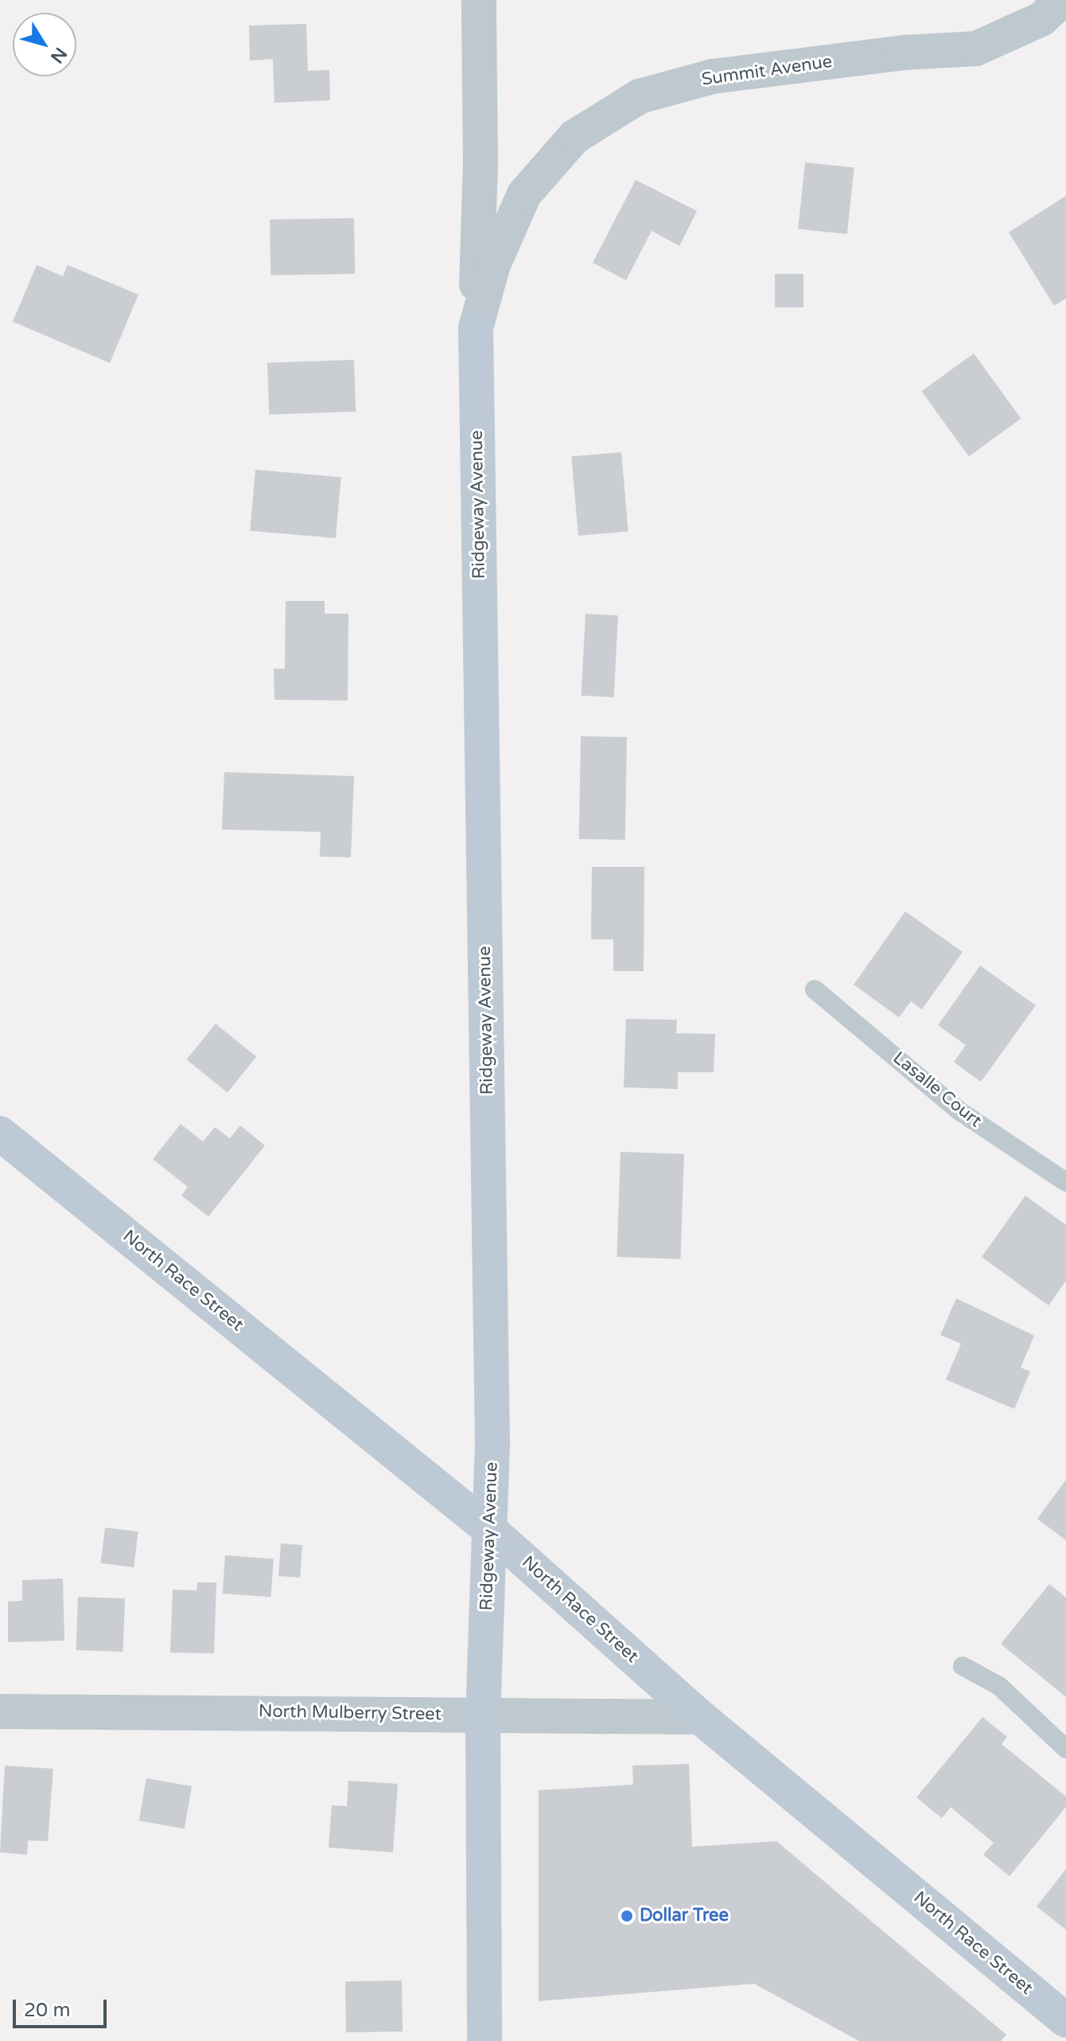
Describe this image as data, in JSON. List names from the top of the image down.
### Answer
{
  "streets": {
    "street": [
      "Summit Avenue",
      "Ridgeway Avenue",
      "North Race Street",
      "North Mulberry Street"
    ],
    "lane": ["Lasalle Court"]
  },
  "crossings": [
    ["Summit Avenue", "Ridgeway Avenue"],
    ["Ridgeway Avenue", "North Race Street"],
    ["Ridgeway Avenue", "North Mulberry Street"],
    ["North Race Street", "North Mulberry Street"]
  ],
  "places": ["Dollar Tree"],
  "scale_bar": "20 m",
  "north": "bottom right"
}
